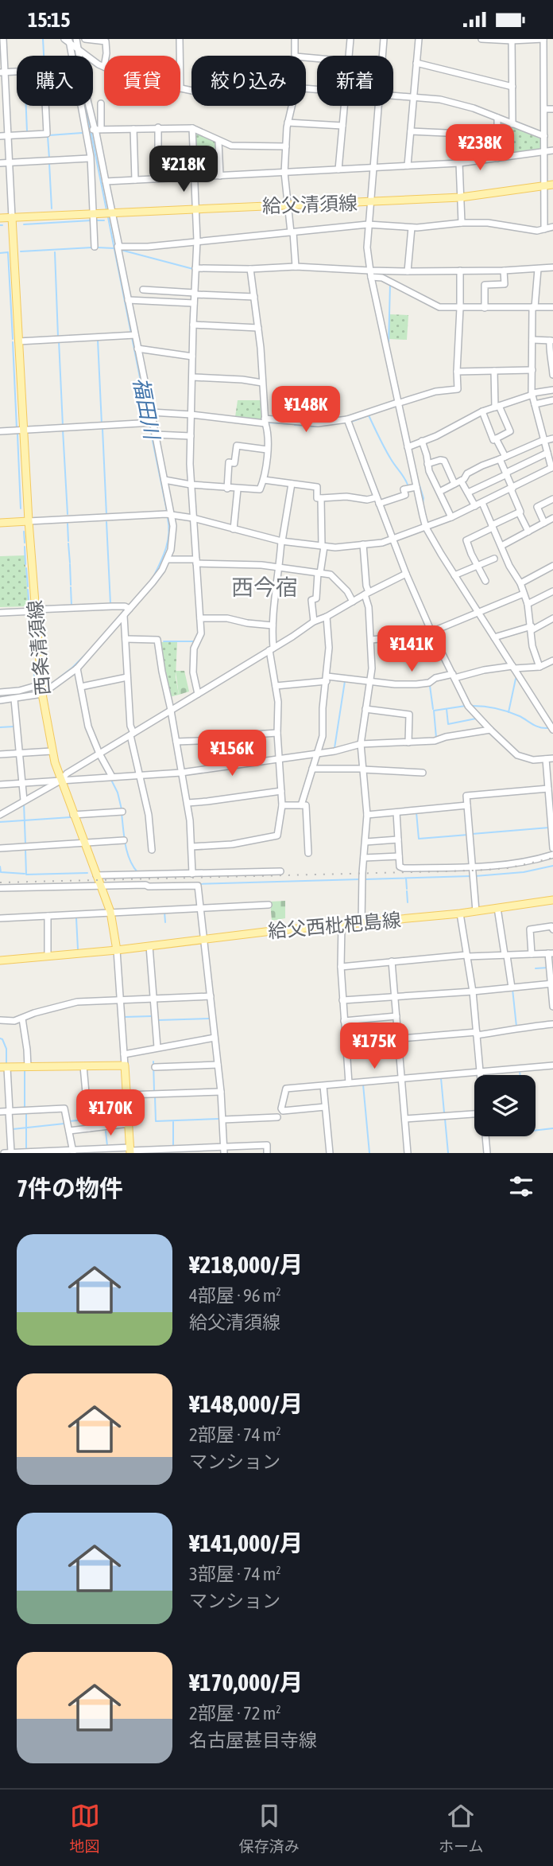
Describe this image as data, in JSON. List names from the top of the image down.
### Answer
{
  "streets": {
    "main road": ["給父清須線", "西条清須線", "給父西枇杷島線"]
  },
  "crossings": [
    ["給父清須線", "西条清須線"],
    ["西条清須線", "給父西枇杷島線"]
  ],
  "districts": ["西今宿"],
  "water": ["福田川"],
  "page": {
    "status": "15:15",
    "chip": [
      "購入",
      "賃貸",
      "絞り込み",
      "新着"
    ],
    "price": [
      "¥238K",
      "¥218K",
      "¥148K",
      "¥141K",
      "¥156K",
      "¥175K",
      "¥170K"
    ],
    "heading": "7件の物件",
    "list": [
      {
        "name": "¥218,000/月",
        "note": "4部屋 · 96 m² · 給父清須線"
      },
      {
        "name": "¥148,000/月",
        "note": "2部屋 · 74 m² · マンション"
      },
      {
        "name": "¥141,000/月",
        "note": "3部屋 · 74 m² · マンション"
      },
      {
        "name": "¥170,000/月",
        "note": "2部屋 · 72 m² · 名古屋甚目寺線"
      }
    ],
    "tabs": ["地図", "保存済み", "ホーム"]
  }
}
